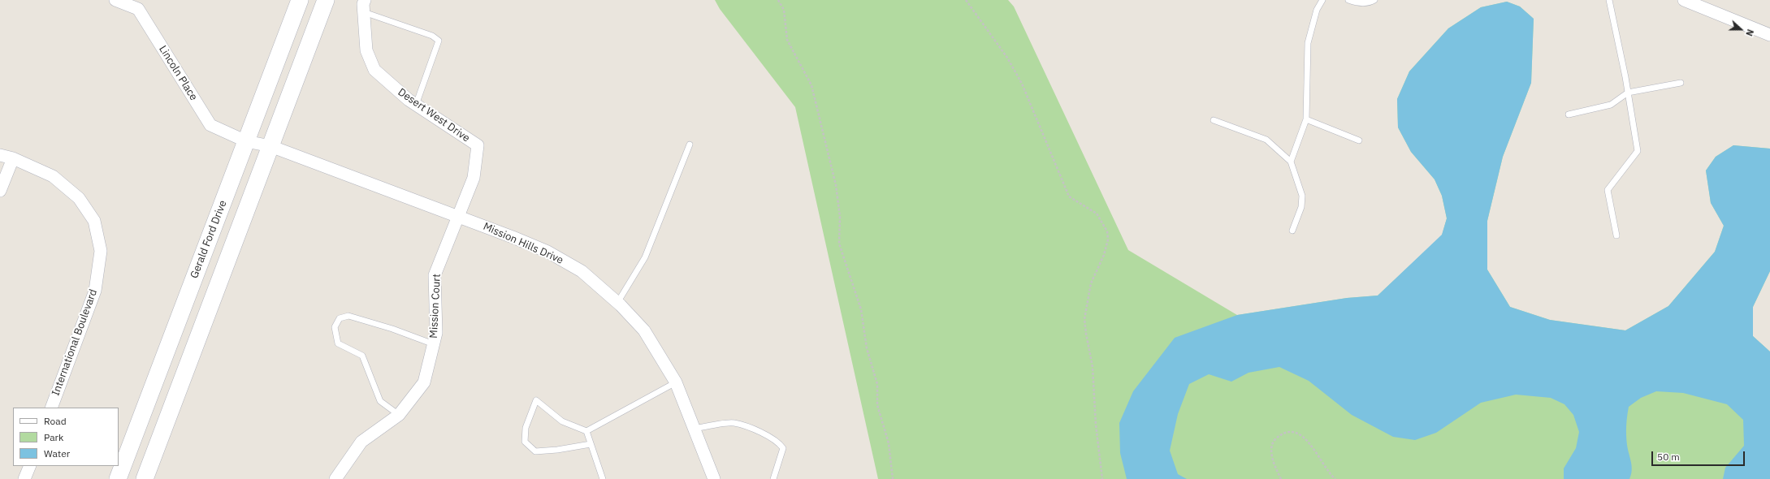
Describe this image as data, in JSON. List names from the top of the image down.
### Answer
{
  "streets": {
    "main road": ["Gerald Ford Drive"],
    "street": [
      "Lincoln Place",
      "Desert West Drive",
      "Mission Hills Drive",
      "Mission Court",
      "International Boulevard"
    ]
  },
  "crossings": [
    ["Lincoln Place", "Gerald Ford Drive"],
    ["Lincoln Place", "Mission Hills Drive"],
    ["Desert West Drive", "Mission Hills Drive"],
    ["Desert West Drive", "Mission Court"],
    ["Gerald Ford Drive", "Mission Hills Drive"],
    ["Mission Hills Drive", "Mission Court"]
  ],
  "legend": ["Road", "Park", "Water"],
  "scale_bar": "50 m",
  "north": "right"
}
